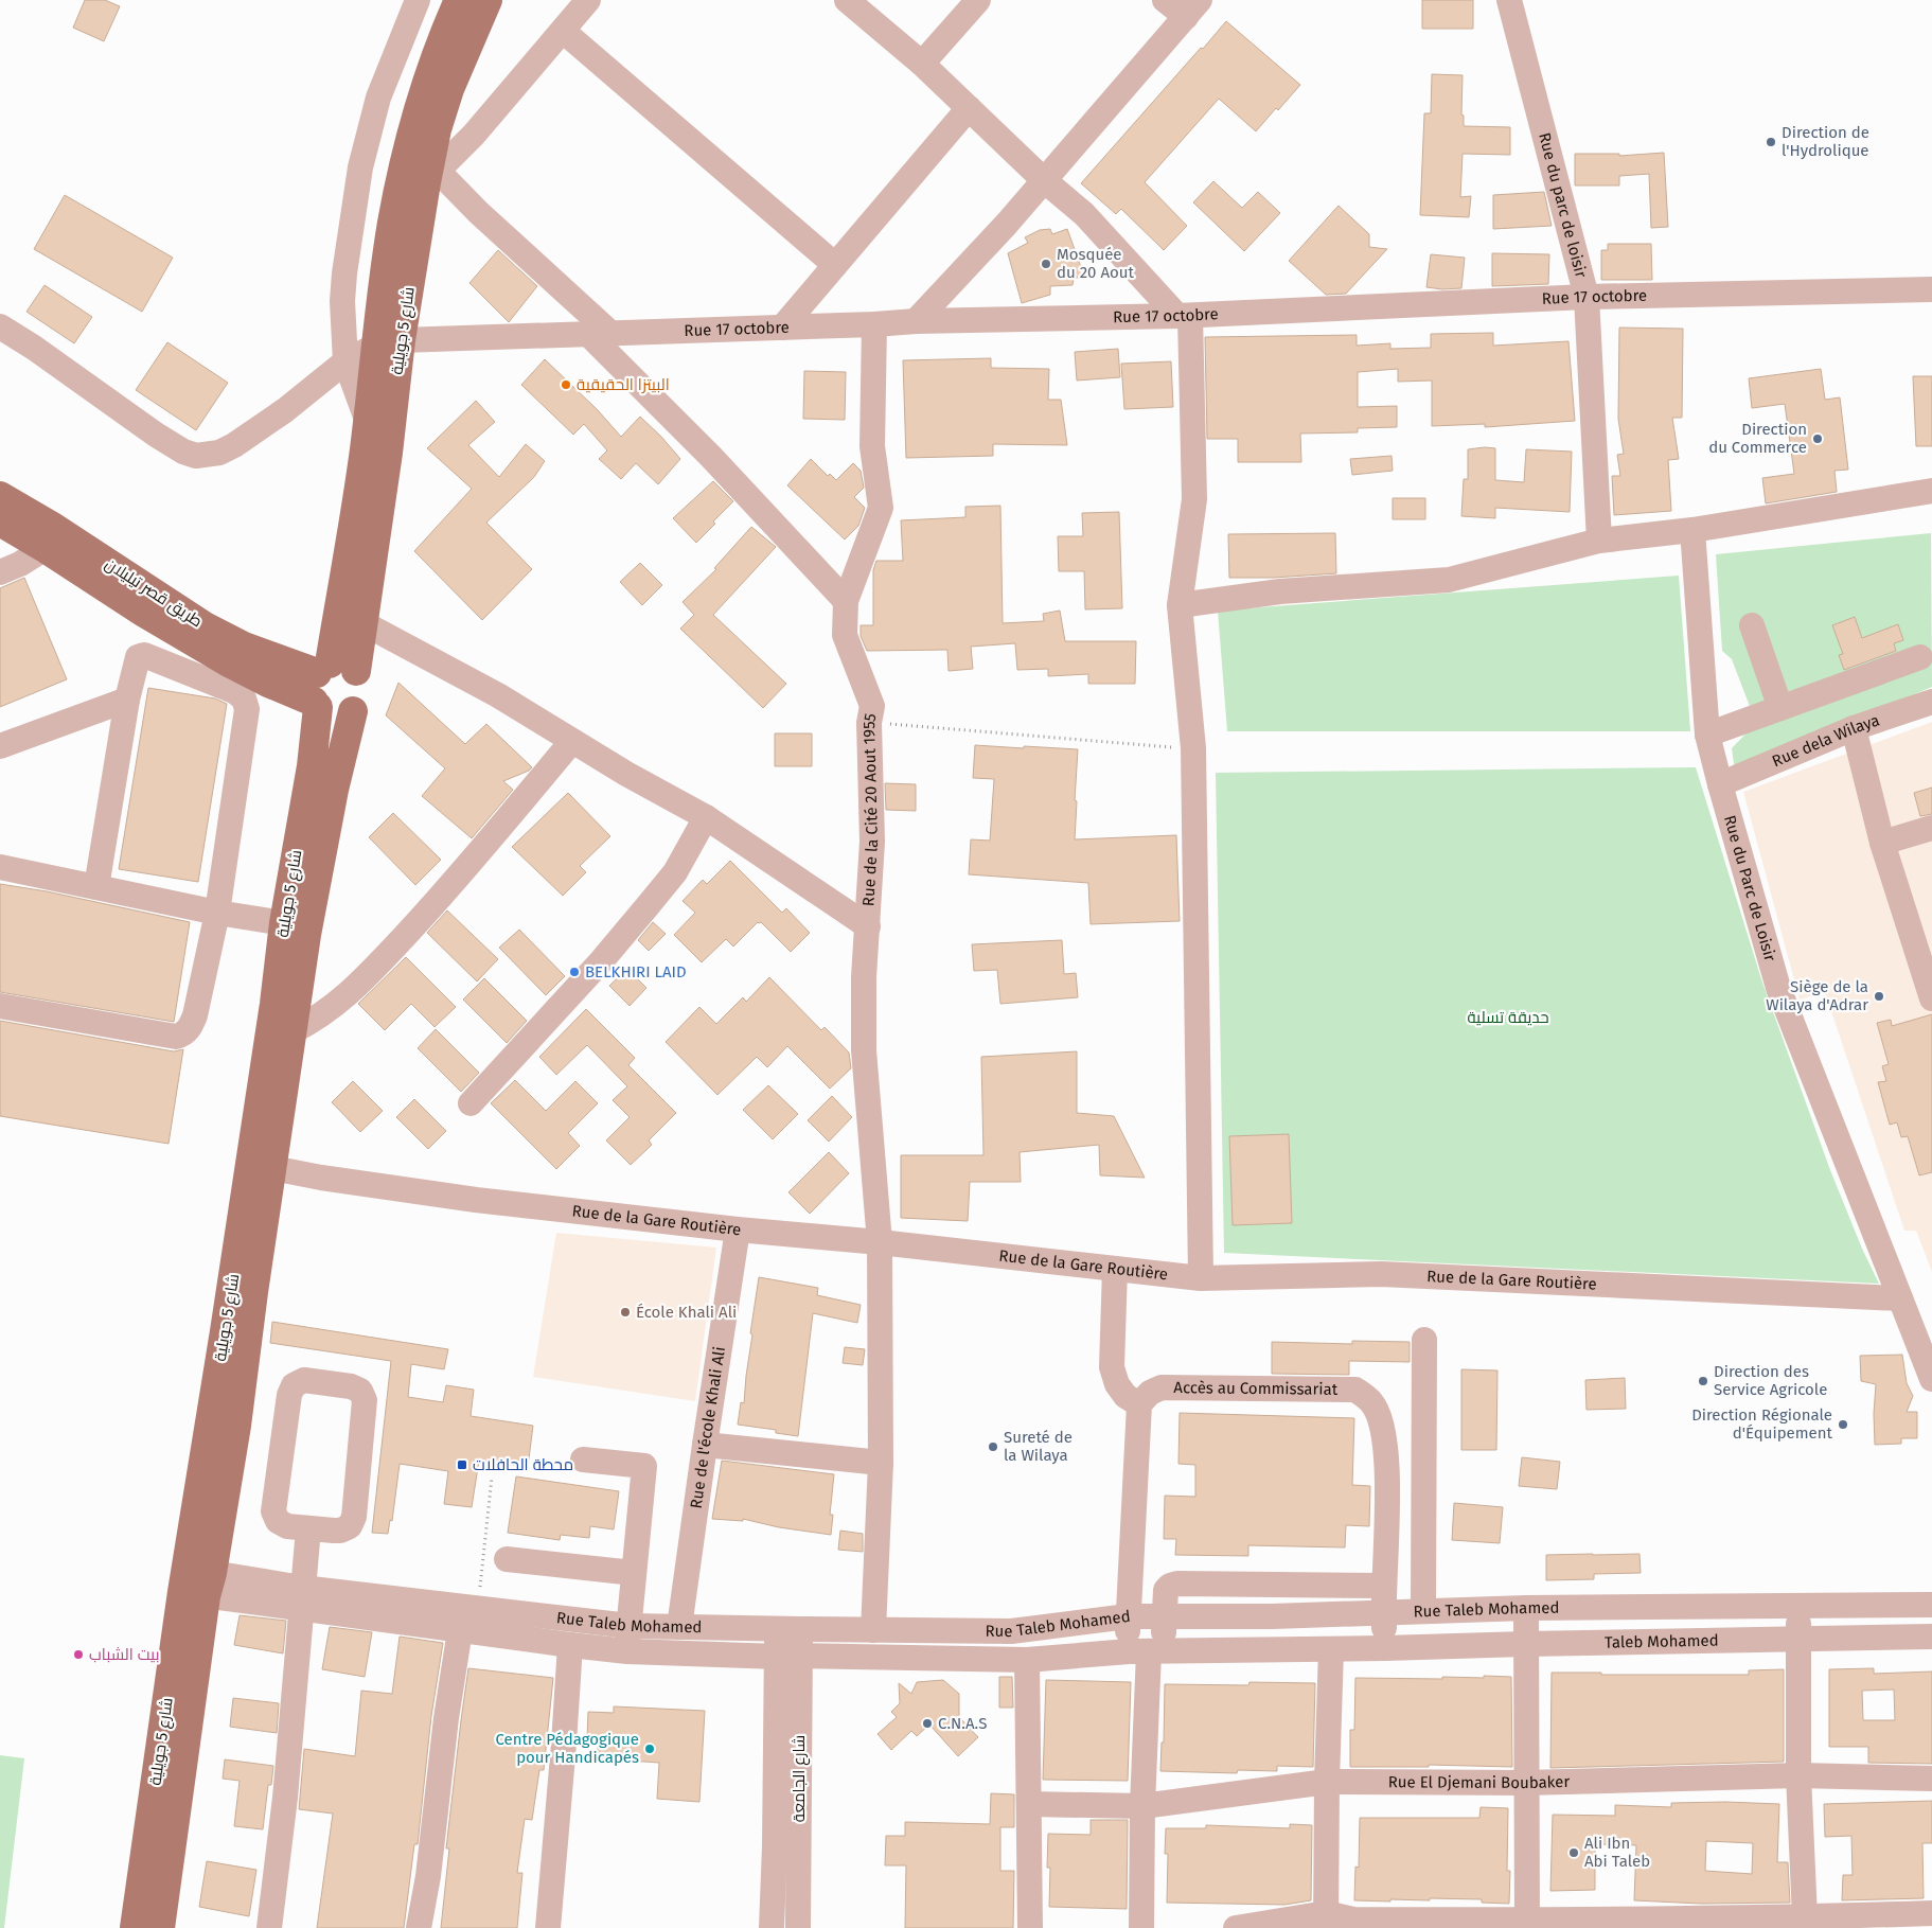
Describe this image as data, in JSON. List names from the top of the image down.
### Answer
{
  "streets": {
    "main road": ["شارع 5 جويلية", "طريق قصر تيليلان"],
    "street": [
      "Rue du parc de loisir",
      "Rue 17 octobre",
      "Rue dela Wilaya",
      "Rue de la Cité 20 Aout 1955",
      "Rue du Parc de Loisir",
      "Rue de la Gare Routière",
      "Accès au Commissariat",
      "Rue de l'école Khali Ali",
      "Rue Taleb Mohamed",
      "Taleb Mohamed",
      "شارع الجامعة",
      "Rue El Djemani Boubaker"
    ]
  },
  "crossings": [
    ["Rue du parc de loisir", "Rue 17 octobre"],
    ["Rue 17 octobre", "شارع 5 جويلية"],
    ["Rue 17 octobre", "Rue de la Cité 20 Aout 1955"],
    ["شارع 5 جويلية", "طريق قصر تيليلان"],
    ["شارع 5 جويلية", "Rue de la Gare Routière"],
    ["شارع 5 جويلية", "Rue Taleb Mohamed"],
    ["Rue dela Wilaya", "Rue du Parc de Loisir"],
    ["Rue de la Cité 20 Aout 1955", "Rue de la Gare Routière"],
    ["Rue de la Cité 20 Aout 1955", "Rue Taleb Mohamed"],
    ["Rue du Parc de Loisir", "Rue de la Gare Routière"],
    ["Rue de la Gare Routière", "Rue de l'école Khali Ali"],
    ["Accès au Commissariat", "Rue Taleb Mohamed"],
    ["Rue de l'école Khali Ali", "Rue Taleb Mohamed"],
    ["Rue Taleb Mohamed", "Taleb Mohamed"],
    ["Rue Taleb Mohamed", "شارع الجامعة"]
  ],
  "parks": ["حديقة تسلية"],
  "places": {
    "other": [
      "Direction de l'Hydrolique",
      "Mosquée du 20 Aout",
      "البيتزا الحقيقية",
      "Direction du Commerce",
      "BELKHIRI LAID",
      "Siège de la Wilaya d'Adrar",
      "École Khali Ali",
      "Direction des Service Agricole",
      "Direction Régionale d'Équipement",
      "Sureté de la Wilaya",
      "بيت الشباب",
      "C.N.A.S",
      "Centre Pédagogique pour Handicapés",
      "Ali Ibn Abi Taleb"
    ],
    "transit": ["محطة الحافلات"]
  }
}
